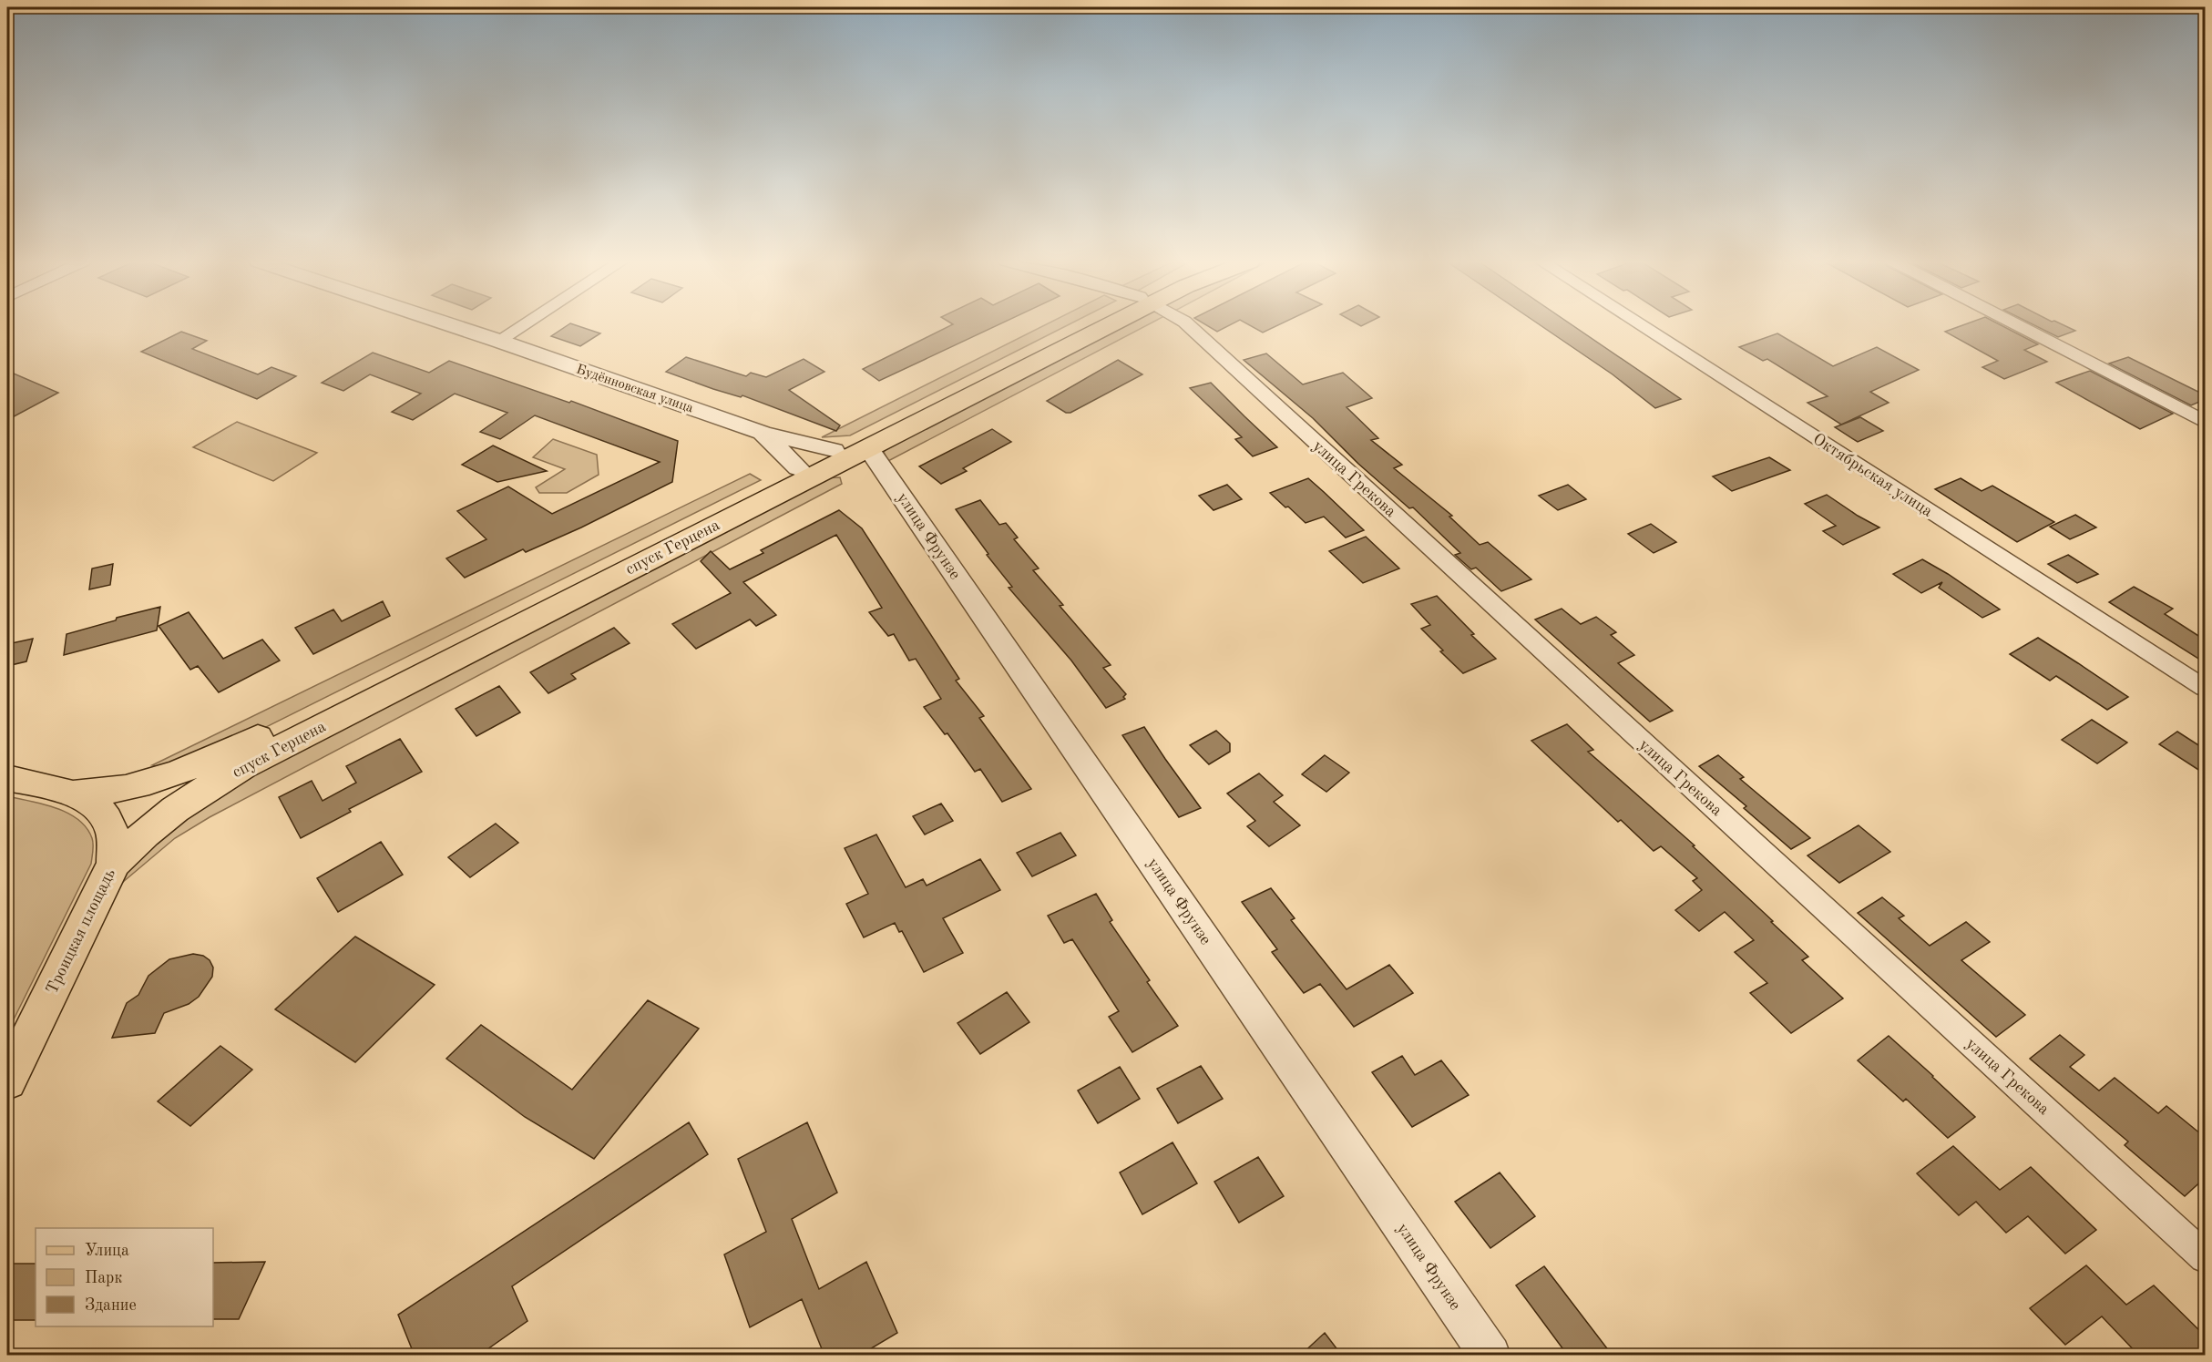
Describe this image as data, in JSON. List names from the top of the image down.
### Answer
{
  "streets": {
    "main road": ["спуск Герцена", "Троицкая площадь"],
    "street": [
      "Будённовская улица",
      "Октябрьская улица",
      "улица Грекова",
      "улица Фрунзе"
    ]
  },
  "crossings": [
    ["Будённовская улица", "спуск Герцена"],
    ["улица Фрунзе", "спуск Герцена"],
    ["спуск Герцена", "Троицкая площадь"]
  ],
  "legend": ["Улица", "Парк", "Здание"]
}
